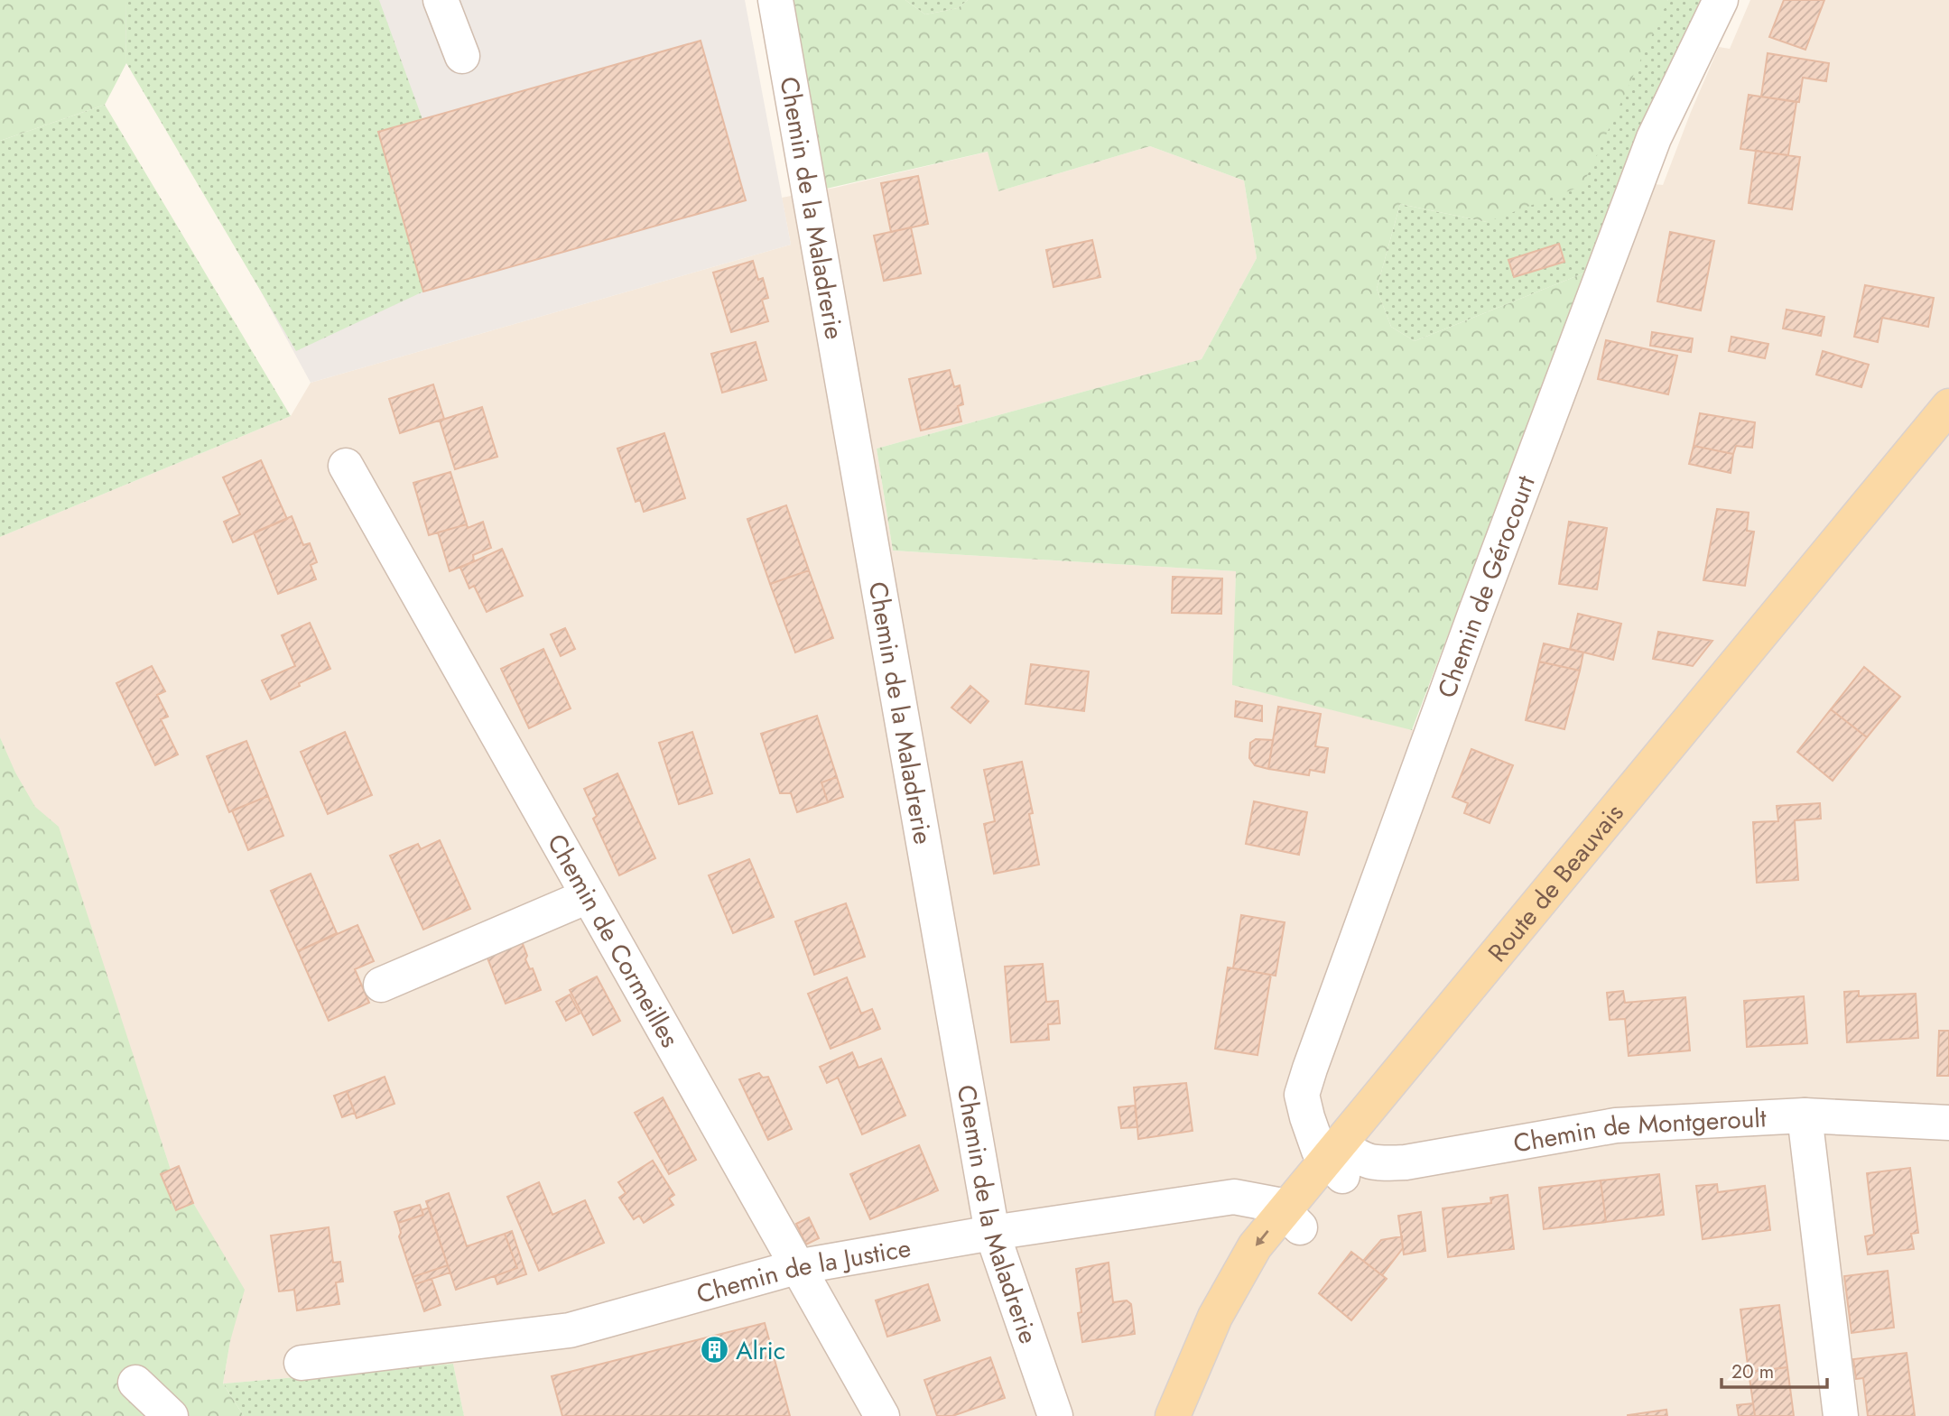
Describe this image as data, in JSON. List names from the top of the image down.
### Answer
{
  "streets": {
    "main road": ["Route de Beauvais"],
    "street": [
      "Chemin de la Maladrerie",
      "Chemin de Gérocourt",
      "Chemin de Cormeilles",
      "Chemin de Montgeroult",
      "Chemin de la Justice"
    ]
  },
  "crossings": [
    ["Chemin de la Maladrerie", "Chemin de la Justice"],
    ["Chemin de Gérocourt", "Route de Beauvais"],
    ["Chemin de Gérocourt", "Chemin de Montgeroult"],
    ["Route de Beauvais", "Chemin de Montgeroult"],
    ["Route de Beauvais", "Chemin de la Justice"],
    ["Chemin de Cormeilles", "Chemin de la Justice"]
  ],
  "places": {
    "building": ["Alric"]
  },
  "scale_bar": "20 m"
}
